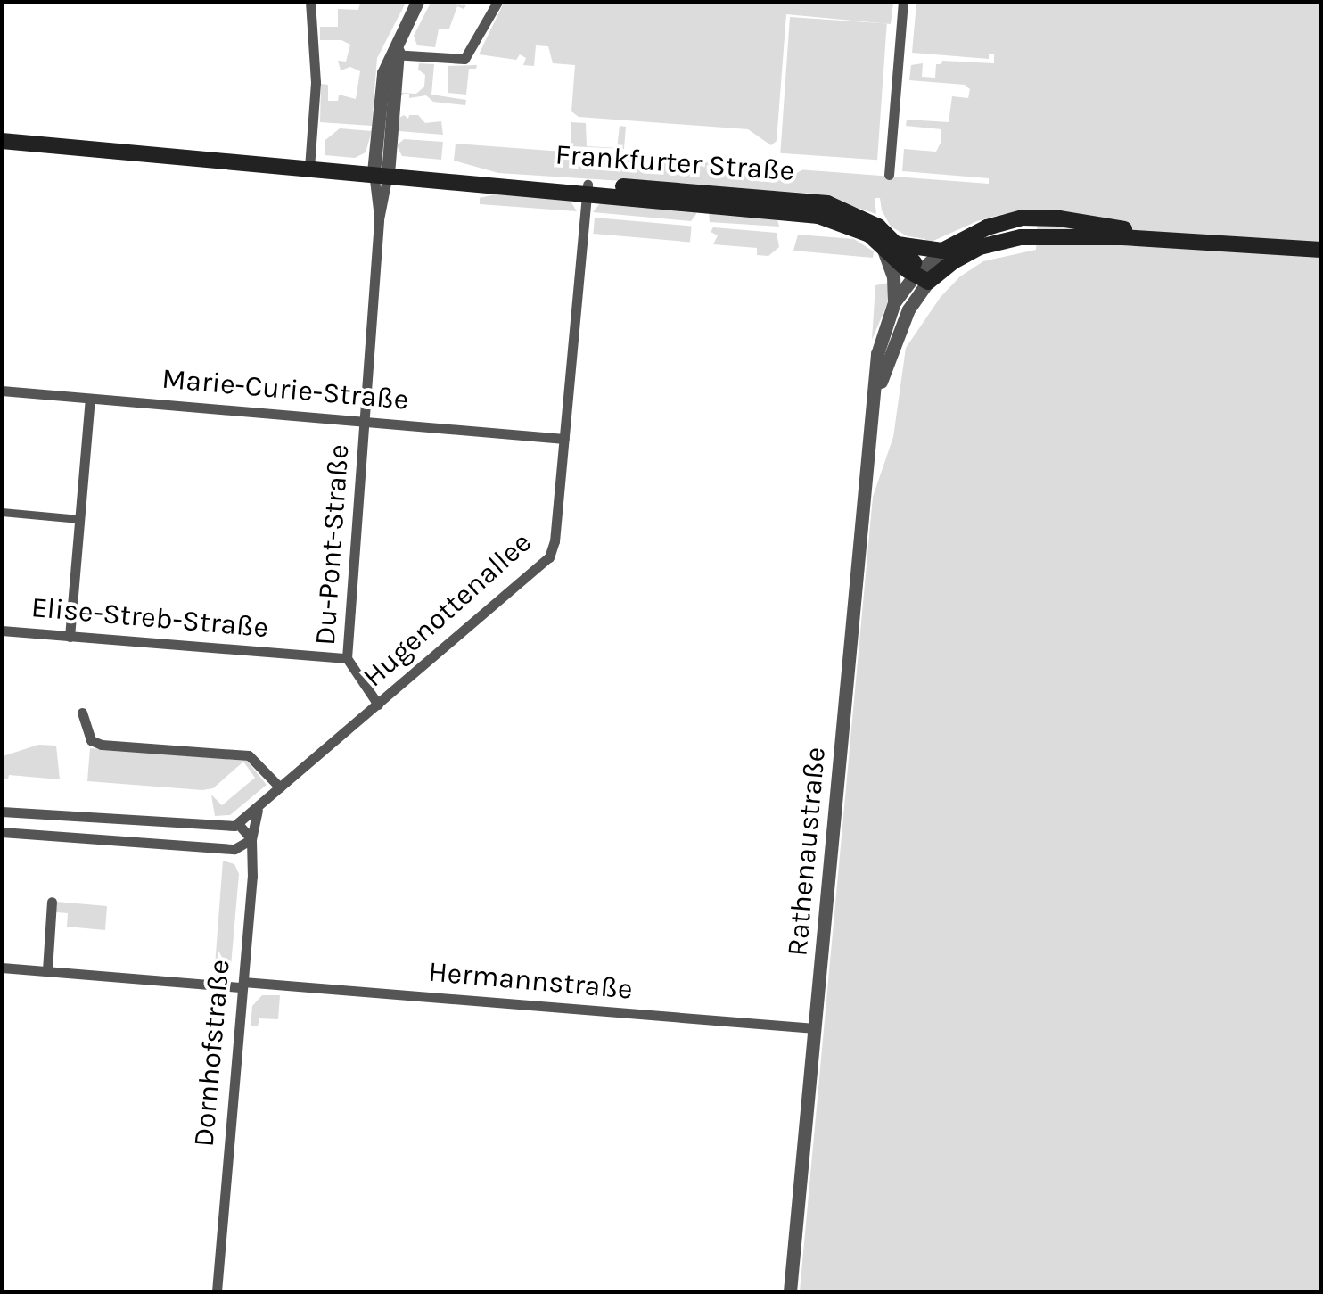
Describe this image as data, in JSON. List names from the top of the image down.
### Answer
{
  "streets": {
    "main road": ["Frankfurter Straße"],
    "street": [
      "Marie-Curie-Straße",
      "Du-Pont-Straße",
      "Hugenottenallee",
      "Elise-Streb-Straße",
      "Rathenaustraße",
      "Hermannstraße",
      "Dornhofstraße"
    ]
  },
  "crossings": [
    ["Frankfurter Straße", "Du-Pont-Straße"],
    ["Frankfurter Straße", "Hugenottenallee"],
    ["Frankfurter Straße", "Rathenaustraße"],
    ["Marie-Curie-Straße", "Du-Pont-Straße"],
    ["Marie-Curie-Straße", "Hugenottenallee"],
    ["Du-Pont-Straße", "Hugenottenallee"],
    ["Du-Pont-Straße", "Elise-Streb-Straße"],
    ["Rathenaustraße", "Hermannstraße"],
    ["Hermannstraße", "Dornhofstraße"]
  ]
}
